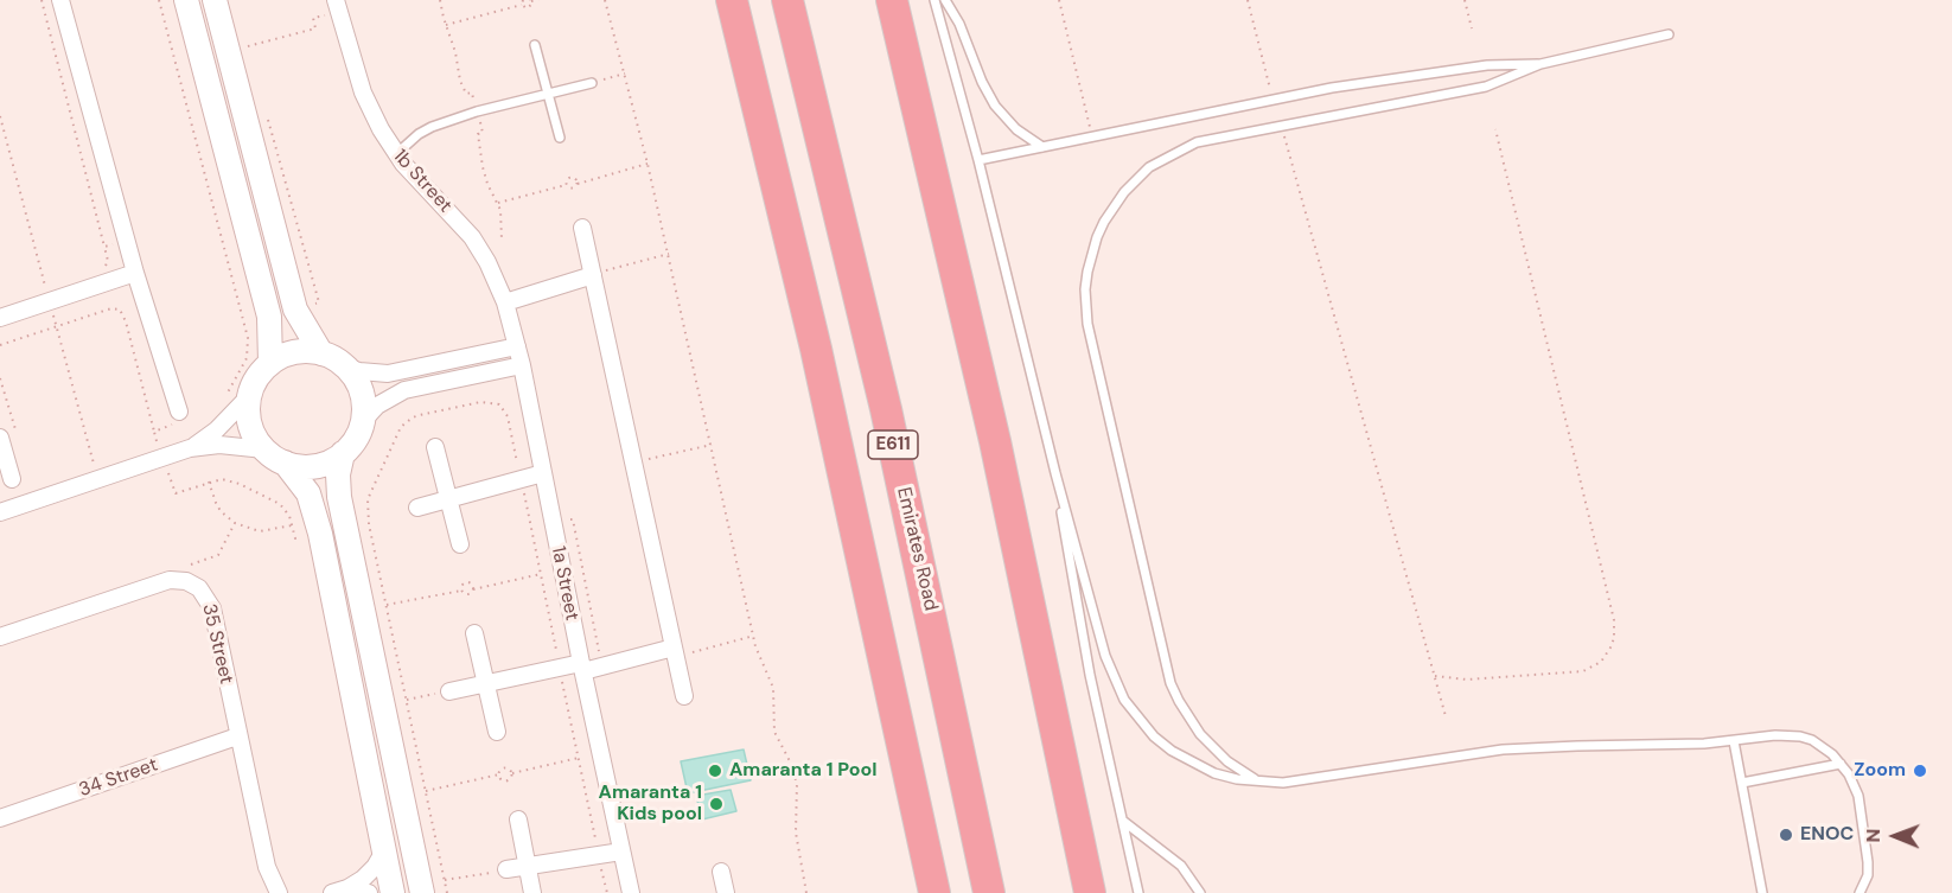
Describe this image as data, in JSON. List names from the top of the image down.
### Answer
{
  "streets": {
    "highway": ["E611", "Emirates Road"],
    "street": [
      "1b Street",
      "1a Street",
      "35 Street",
      "34 Street"
    ]
  },
  "crossings": [
    ["1b Street", "1a Street"],
    ["35 Street", "34 Street"]
  ],
  "places": [
    "Amaranta 1 Pool",
    "Zoom",
    "Amaranta 1 Kids pool",
    "ENOC"
  ],
  "north": "left"
}
